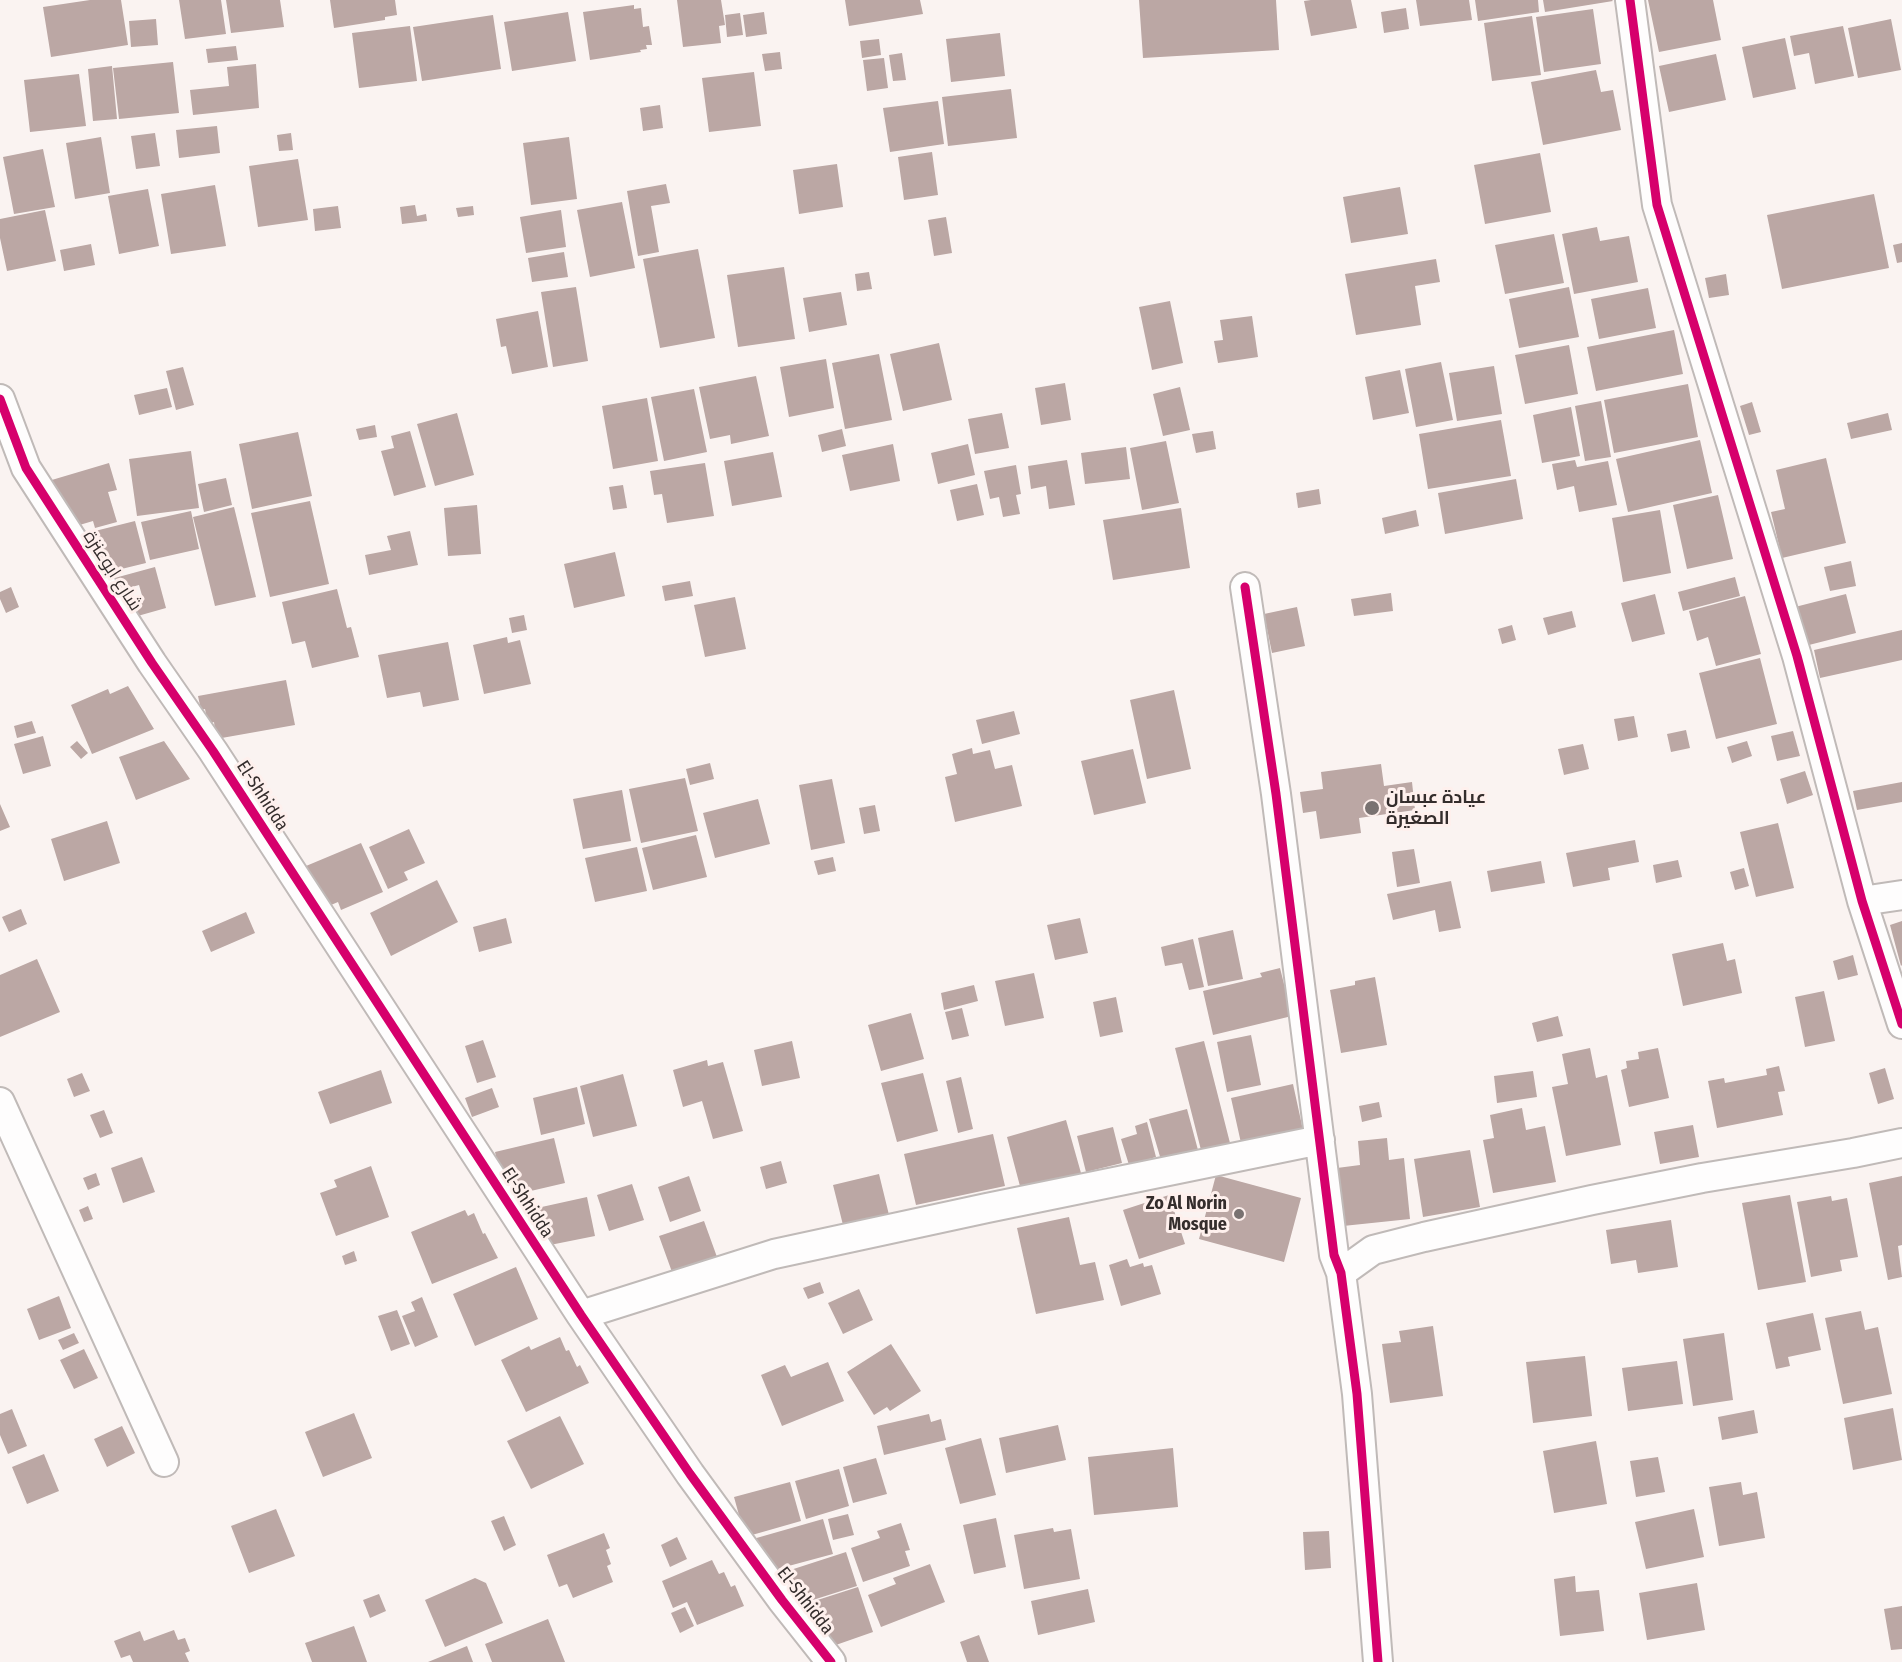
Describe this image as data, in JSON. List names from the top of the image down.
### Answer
{
  "streets": {
    "street": ["شارع ابوعنزة", "El-Shhidda"]
  },
  "crossings": [
    ["شارع ابوعنزة", "El-Shhidda"]
  ],
  "places": ["عيادة عبسان الصغيرة", "Zo Al Norin Mosque"]
}
